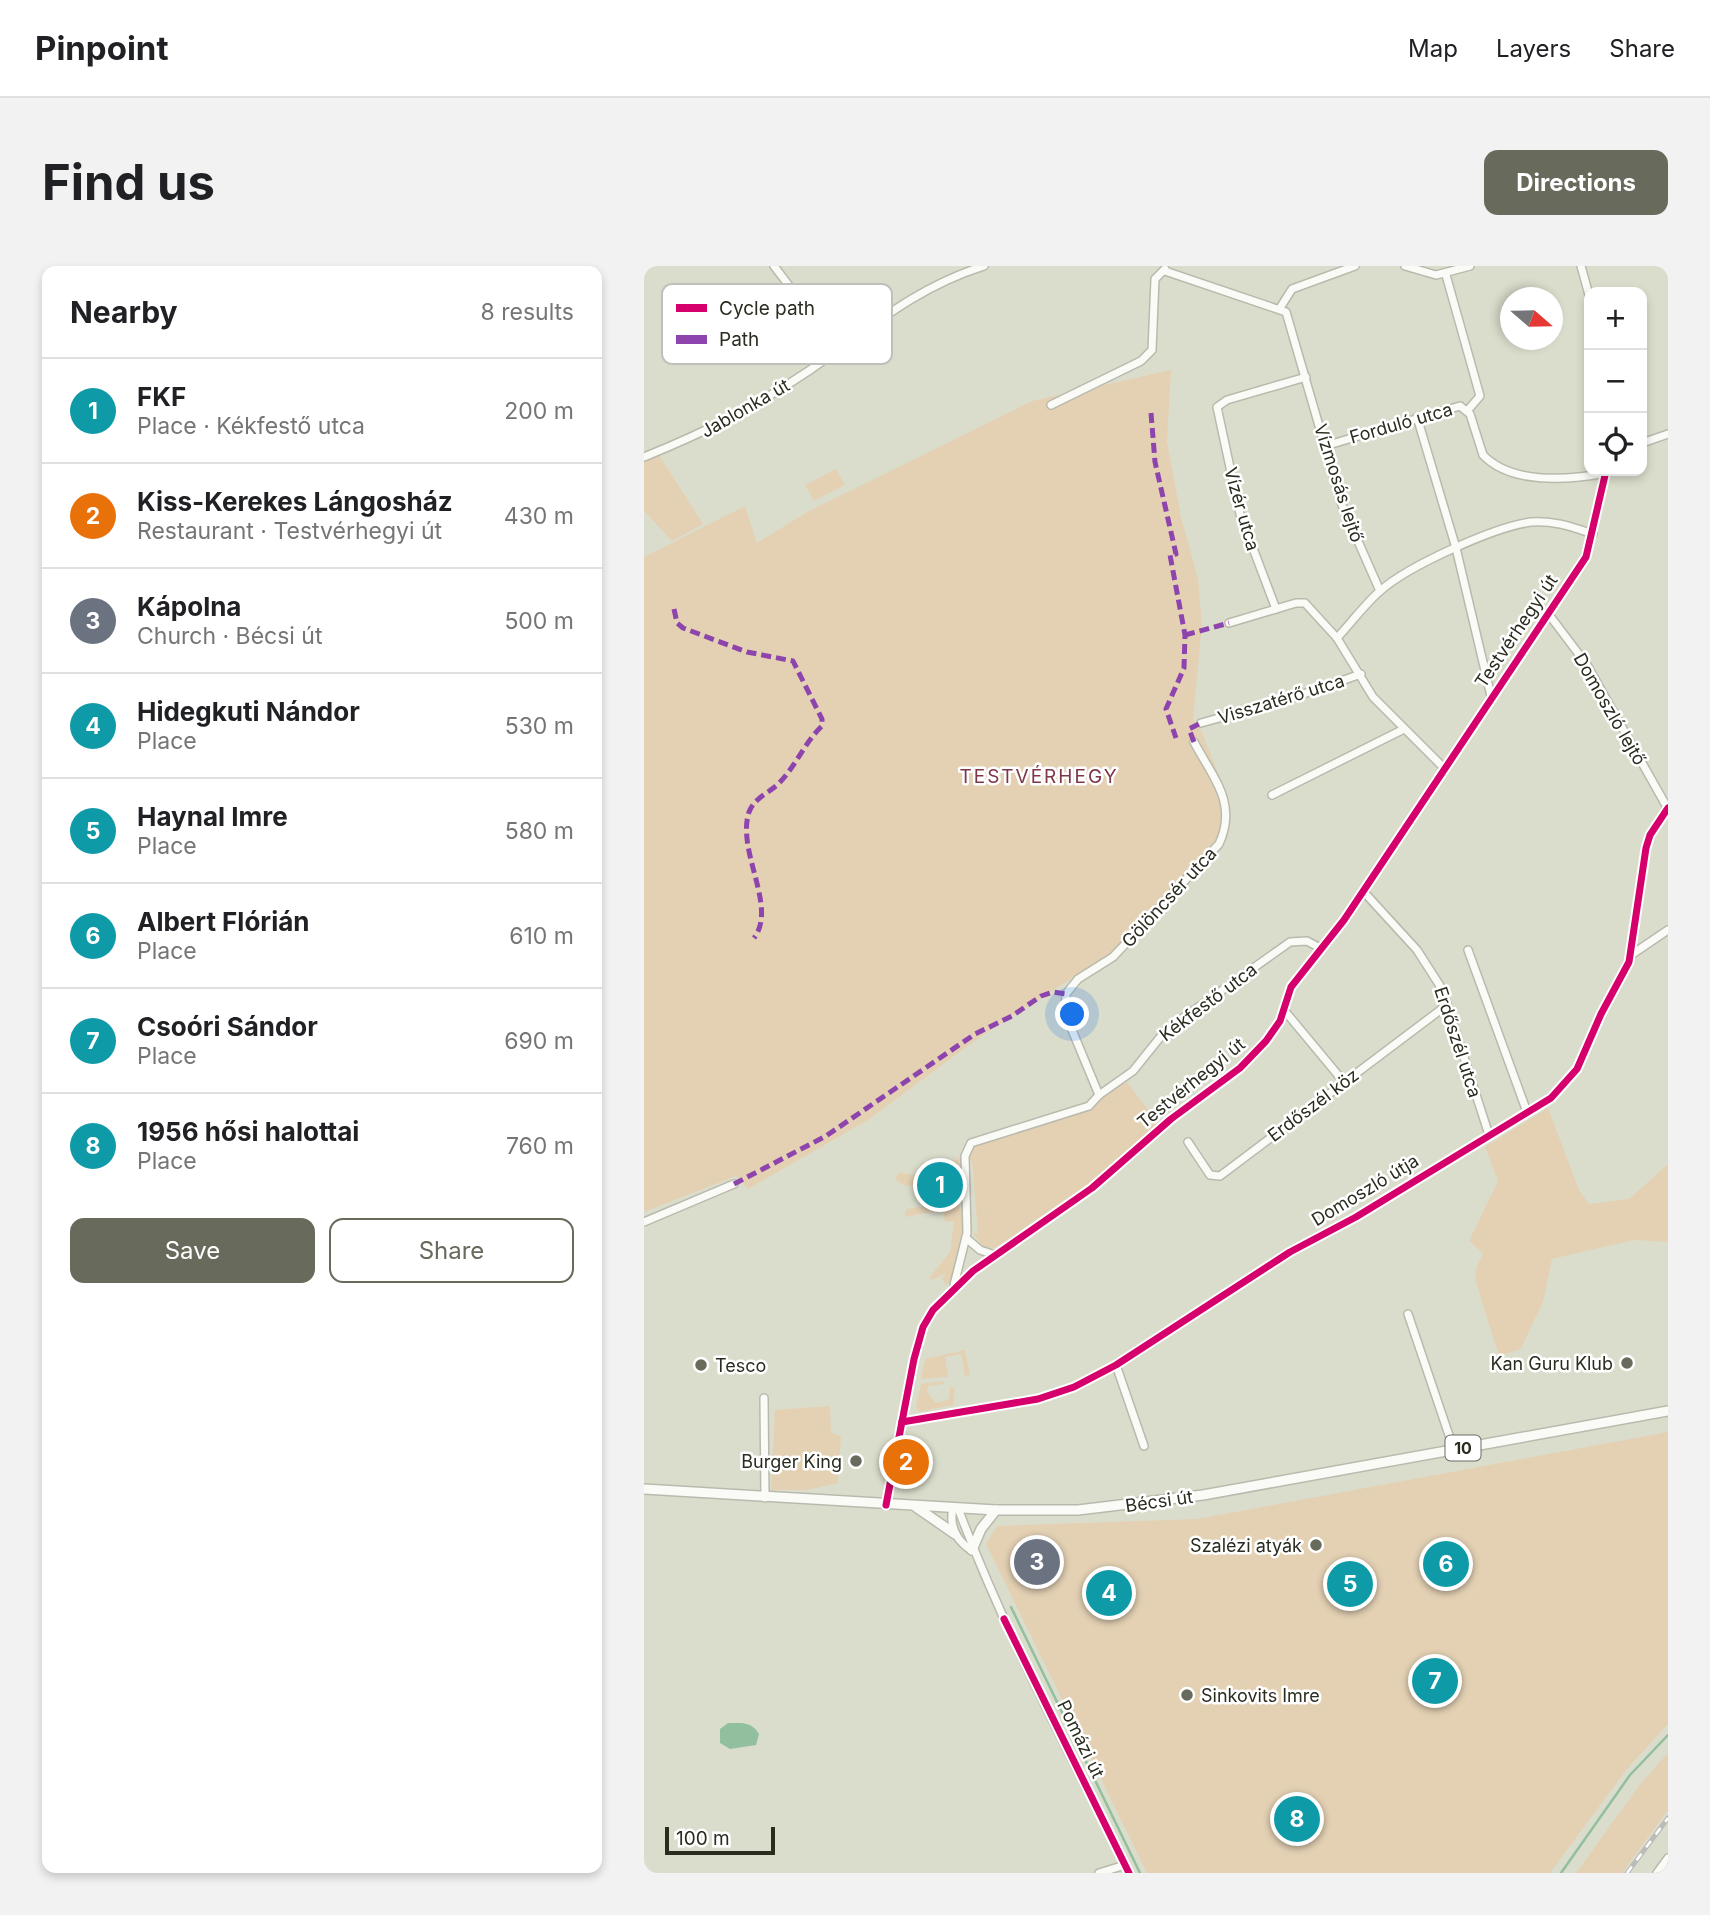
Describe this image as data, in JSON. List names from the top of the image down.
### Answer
{
  "streets": {
    "main road": ["10", "Bécsi út"],
    "street": [
      "Jablonka út",
      "Forduló utca",
      "Vízmosás lejtő",
      "Vízér utca",
      "Testvérhegyi út",
      "Visszatérő utca",
      "Domoszló lejtő",
      "Gölöncsér utca",
      "Kékfestő utca",
      "Erdőszél utca",
      "Erdőszél köz",
      "Domoszló útja",
      "Pomázi út"
    ]
  },
  "crossings": [
    ["Forduló utca", "Vízmosás lejtő"],
    ["Vízmosás lejtő", "Vízér utca"],
    ["Vízér utca", "Visszatérő utca"],
    ["Testvérhegyi út", "Visszatérő utca"],
    ["Testvérhegyi út", "Domoszló lejtő"],
    ["Testvérhegyi út", "Kékfestő utca"],
    ["Testvérhegyi út", "Erdőszél utca"],
    ["Testvérhegyi út", "Domoszló útja"],
    ["Testvérhegyi út", "Bécsi út"],
    ["Domoszló lejtő", "Domoszló útja"],
    ["Gölöncsér utca", "Kékfestő utca"],
    ["Erdőszél utca", "Erdőszél köz"],
    ["Erdőszél utca", "Domoszló útja"],
    ["Bécsi út", "Pomázi út"]
  ],
  "districts": ["TESTVÉRHEGY"],
  "places": [
    "Kan Guru Klub",
    "Tesco",
    "Burger King",
    "Szalézi atyák",
    "Sinkovits Imre"
  ],
  "legend": ["Cycle path", "Path"],
  "scale_bar": "100 m",
  "north": "right",
  "page": {
    "header": "Pinpoint",
    "nav": ["Map", "Layers", "Share"],
    "buttons": [
      "Directions",
      ["Save", "Share"]
    ],
    "title": "Find us",
    "heading": ["Nearby", "8 results"],
    "map_buttons": ["+", "−"],
    "list": [
      {
        "mark": "1",
        "name": "FKF",
        "note": "Place · Kékfestő utca",
        "value": "200 m"
      },
      {
        "mark": "2",
        "name": "Kiss-Kerekes Lángosház",
        "note": "Restaurant · Testvérhegyi út",
        "value": "430 m"
      },
      {
        "mark": "3",
        "name": "Kápolna",
        "note": "Church · Bécsi út",
        "value": "500 m"
      },
      {
        "mark": "4",
        "name": "Hidegkuti Nándor",
        "note": "Place",
        "value": "530 m"
      },
      {
        "mark": "5",
        "name": "Haynal Imre",
        "note": "Place",
        "value": "580 m"
      },
      {
        "mark": "6",
        "name": "Albert Flórián",
        "note": "Place",
        "value": "610 m"
      },
      {
        "mark": "7",
        "name": "Csoóri Sándor",
        "note": "Place",
        "value": "690 m"
      },
      {
        "mark": "8",
        "name": "1956 hősi halottai",
        "note": "Place",
        "value": "760 m"
      }
    ],
    "pins": [
      "1",
      "2",
      "3",
      "6",
      "5",
      "4",
      "7",
      "8"
    ],
    "scale": "100 m"
  }
}
